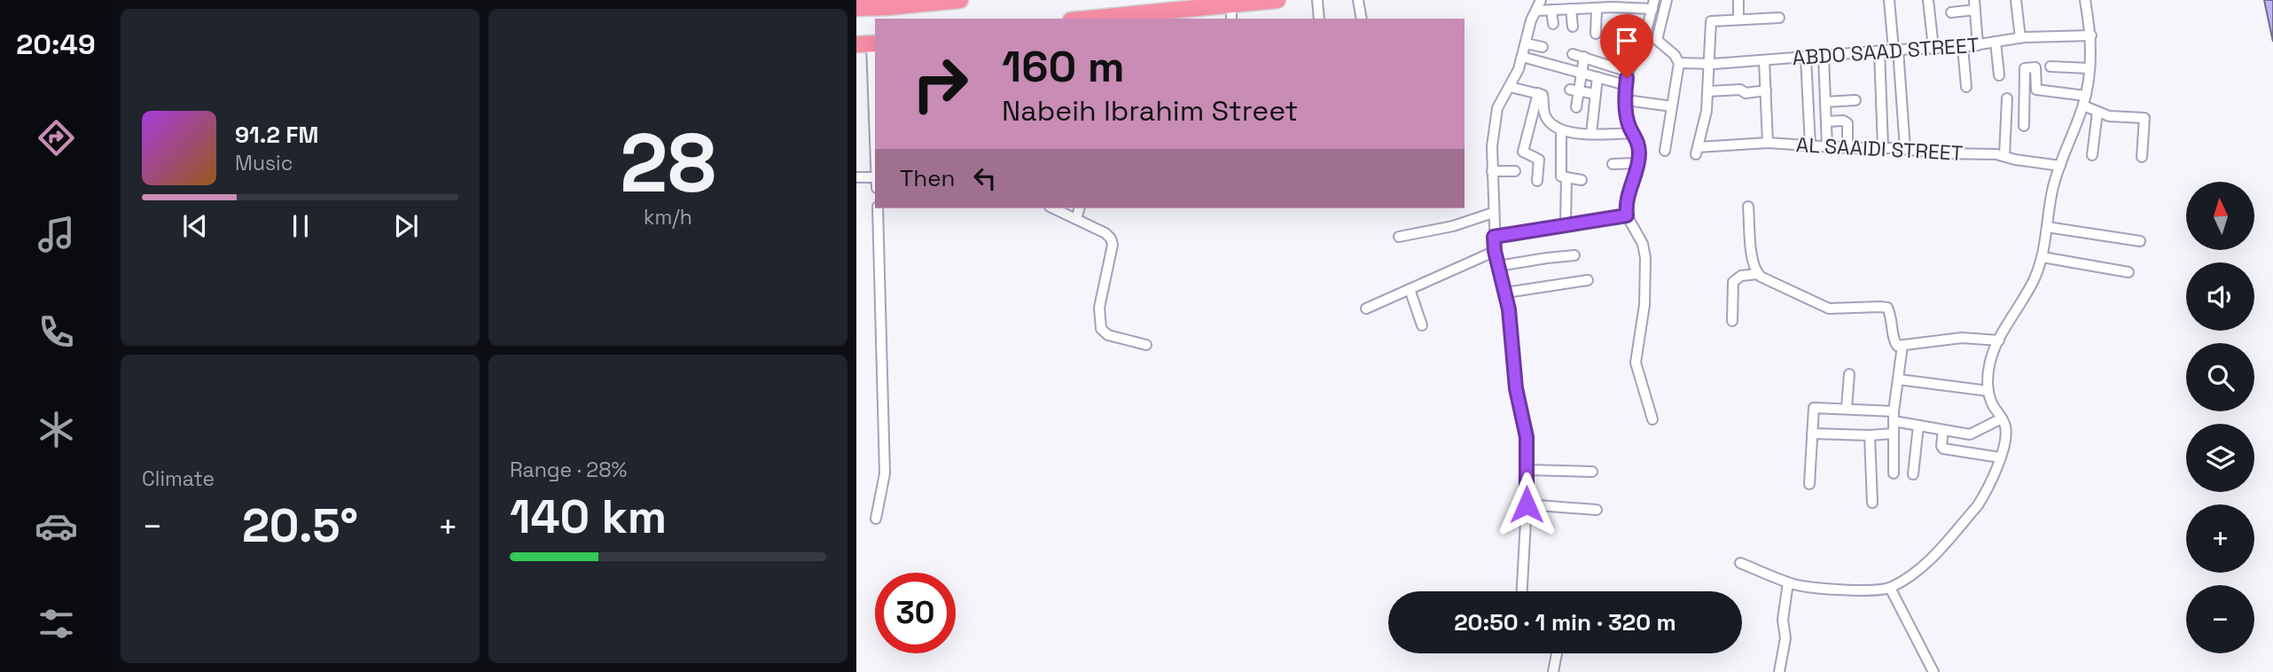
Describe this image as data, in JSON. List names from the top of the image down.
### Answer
{
  "streets": {
    "street": ["ABDO SAAD STREET", "AL SAAIDI STREET"]
  },
  "north": "top",
  "page": {
    "tabs": "20:49",
    "tile": [
      ["28", "km/h"],
      "Climate",
      ["Range · 28%", "140 km"]
    ],
    "turn": ["160 m", "Nabeih Ibrahim Street"],
    "song": ["91.2 FM", "Music"],
    "then": "Then",
    "map_buttons": ["+", "−"],
    "heat": ["−", "20.5°", "+"],
    "limit": "30",
    "trip": "20:50 · 1 min · 320 m"
  }
}
